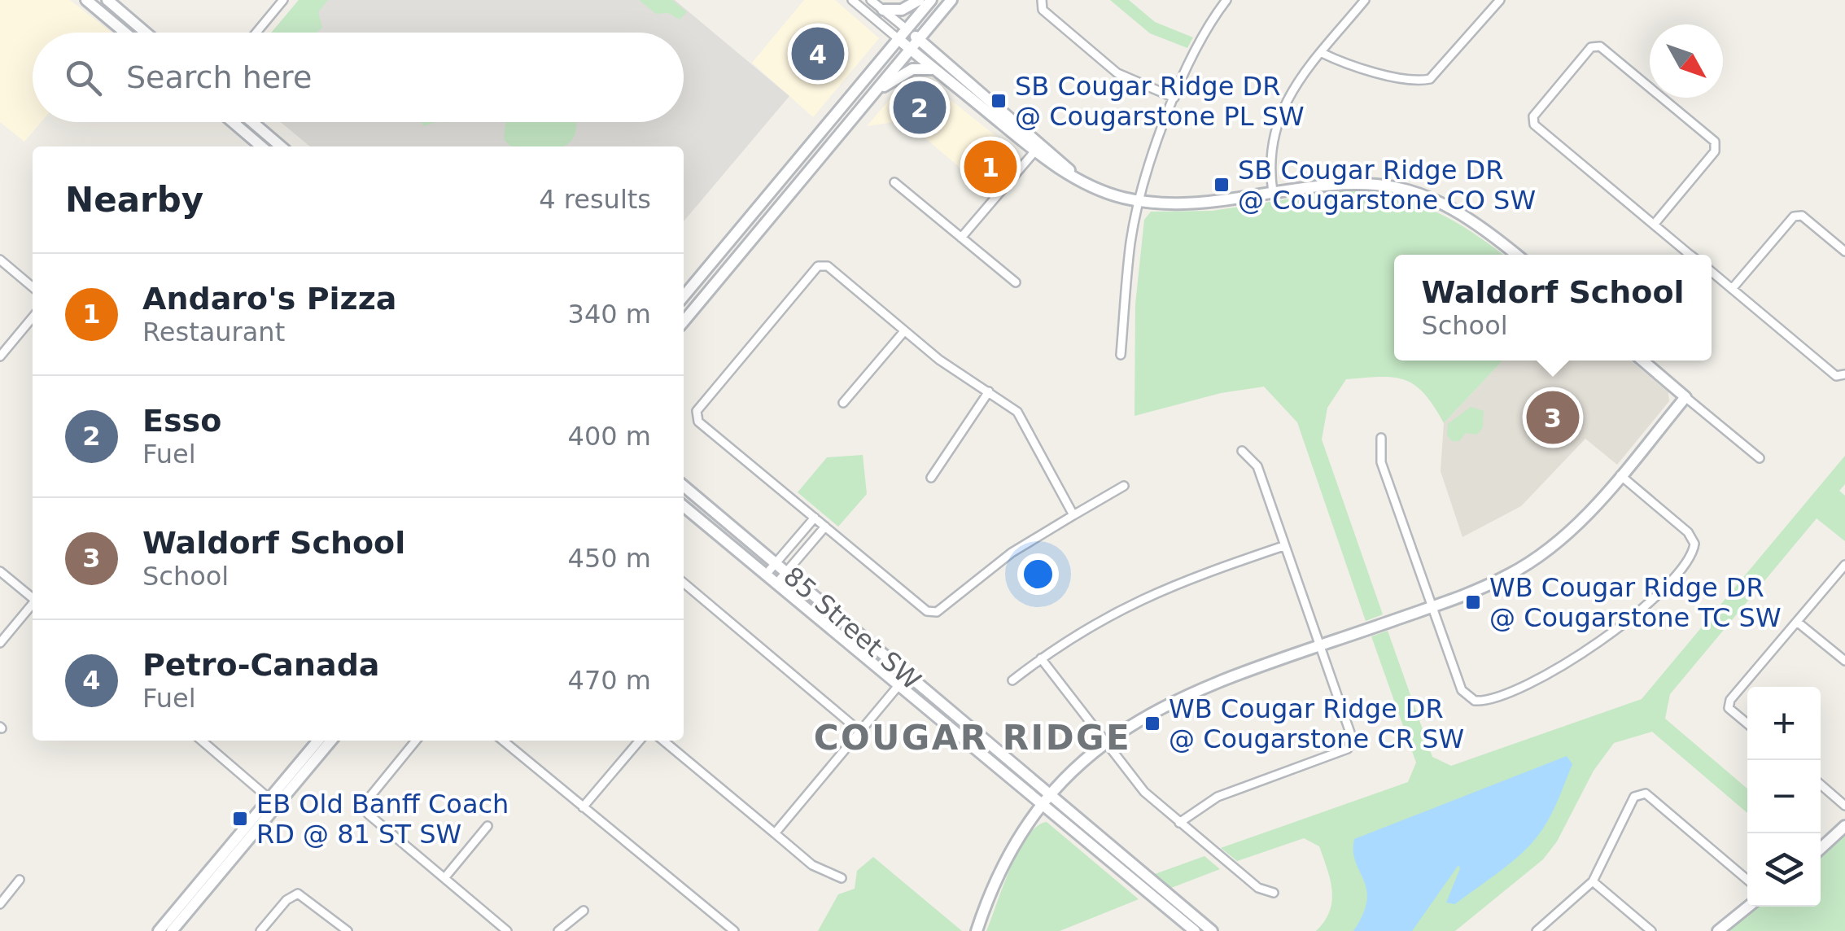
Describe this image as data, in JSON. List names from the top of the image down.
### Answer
{
  "streets": {
    "street": ["85 Street SW"]
  },
  "districts": ["COUGAR RIDGE"],
  "places": {
    "transit": [
      "SB Cougar Ridge DR @ Cougarstone PL SW",
      "SB Cougar Ridge DR @ Cougarstone CO SW",
      "WB Cougar Ridge DR @ Cougarstone TC SW",
      "WB Cougar Ridge DR @ Cougarstone CR SW",
      "EB Old Banff Coach RD @ 81 ST SW"
    ]
  },
  "north": "bottom right",
  "page": {
    "pins": [
      "4",
      "2",
      "1",
      "3"
    ],
    "search": "Search here",
    "heading": ["Nearby", "4 results"],
    "list": [
      {
        "mark": "1",
        "name": "Andaro's Pizza",
        "note": "Restaurant",
        "value": "340 m"
      },
      {
        "mark": "2",
        "name": "Esso",
        "note": "Fuel",
        "value": "400 m"
      },
      {
        "mark": "3",
        "name": "Waldorf School",
        "note": "School",
        "value": "450 m"
      },
      {
        "mark": "4",
        "name": "Petro-Canada",
        "note": "Fuel",
        "value": "470 m"
      }
    ],
    "popup": ["Waldorf School", "School"],
    "map_buttons": ["+", "−"]
  }
}
